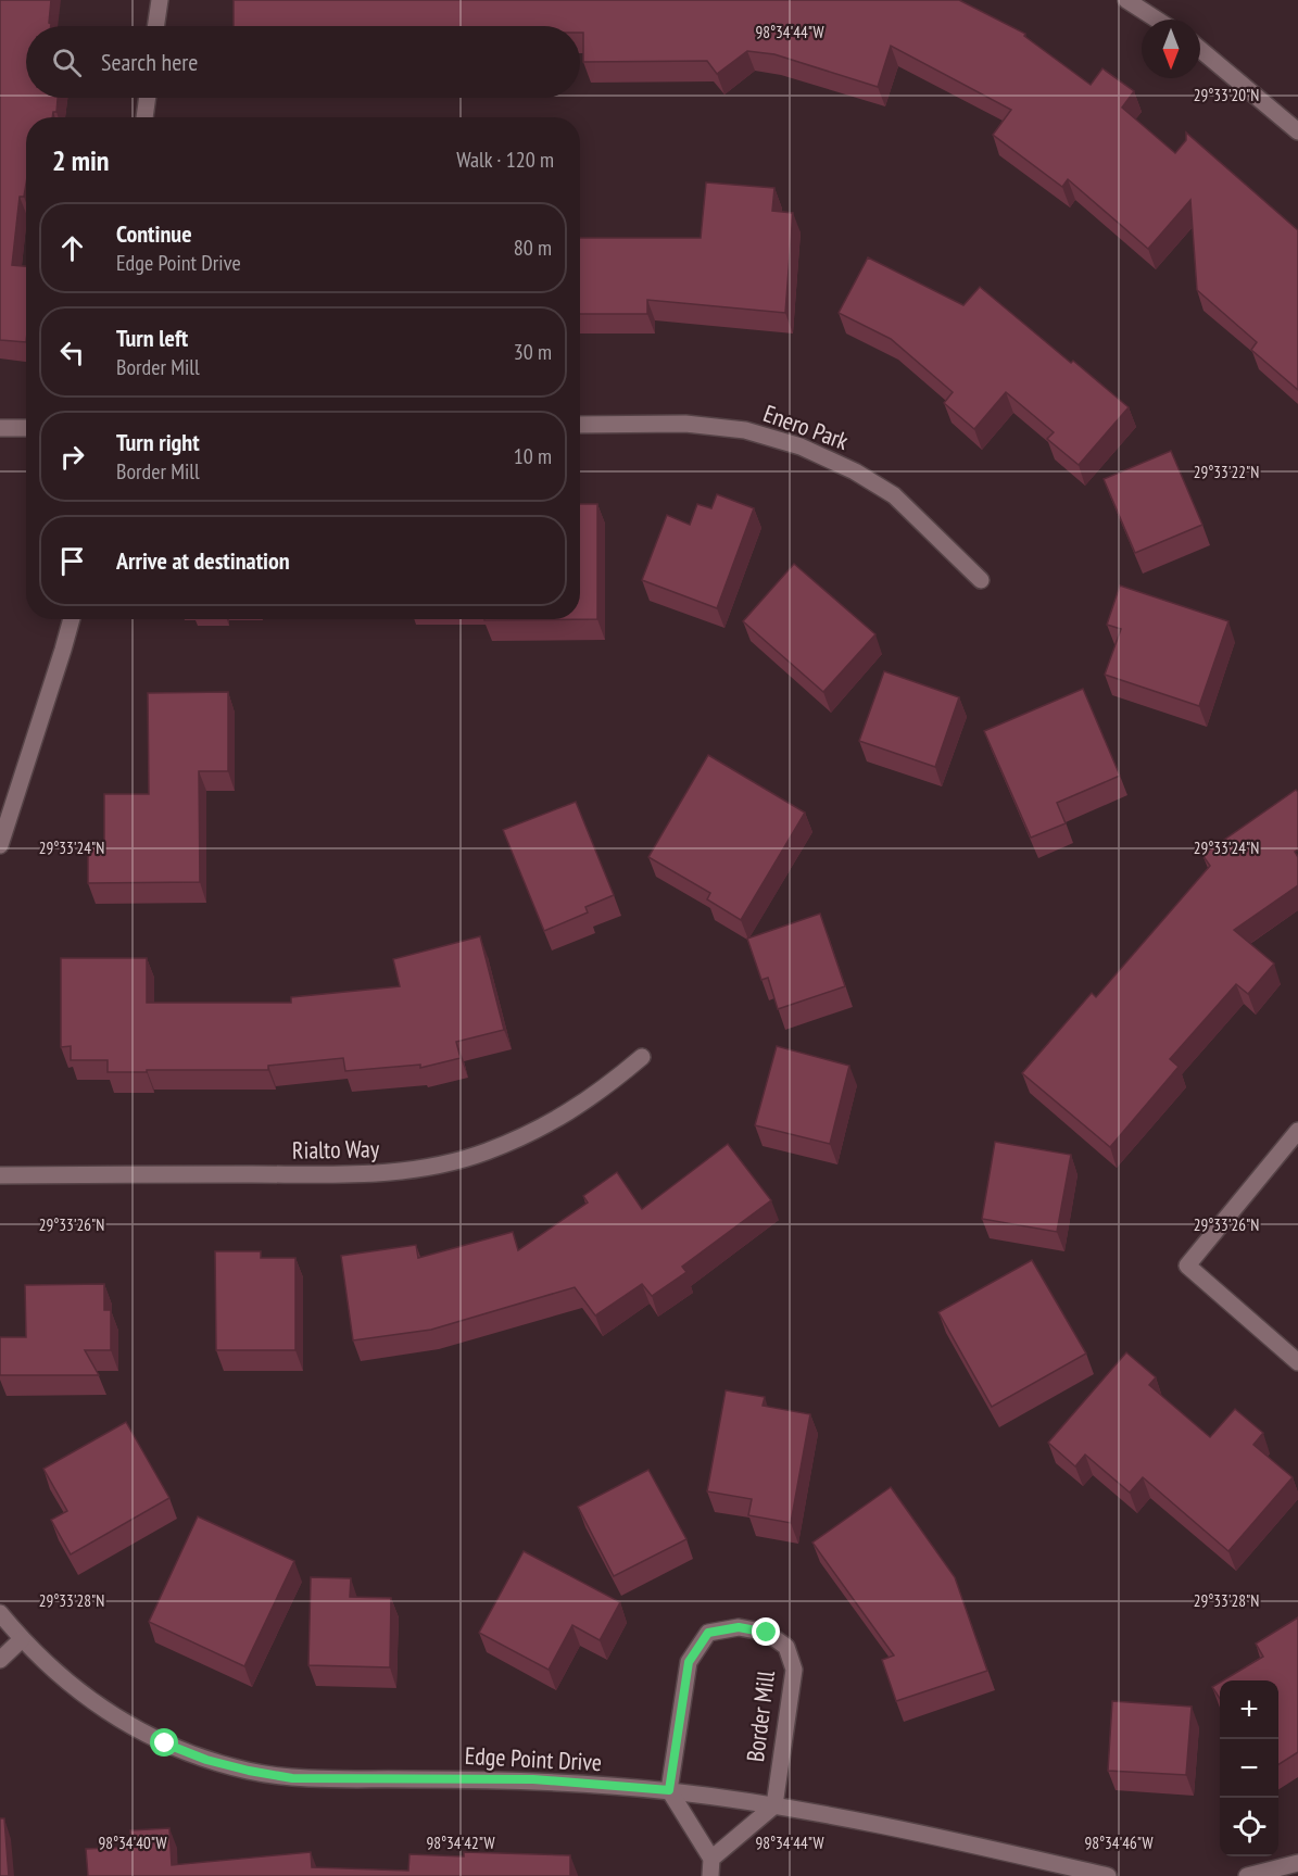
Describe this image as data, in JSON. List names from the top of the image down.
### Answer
{
  "streets": {
    "street": [
      "Enero Park",
      "Rialto Way",
      "Border Mill",
      "Edge Point Drive"
    ]
  },
  "crossings": [
    ["Border Mill", "Edge Point Drive"]
  ],
  "north": "bottom",
  "page": {
    "search": "Search here",
    "heading": ["2 min", "Walk · 120 m"],
    "list": [
      ["Continue", "Edge Point Drive", "80 m"],
      ["Turn left", "Border Mill", "30 m"],
      ["Turn right", "Border Mill", "10 m"],
      "Arrive at destination"
    ],
    "map_buttons": ["+", "−"]
  },
  "coordinates": [
    "98°34'44\"W",
    "29°33'20\"N",
    "29°33'22\"N",
    "29°33'24\"N",
    "29°33'26\"N",
    "29°33'28\"N",
    "98°34'40\"W",
    "98°34'42\"W",
    "98°34'46\"W"
  ]
}
